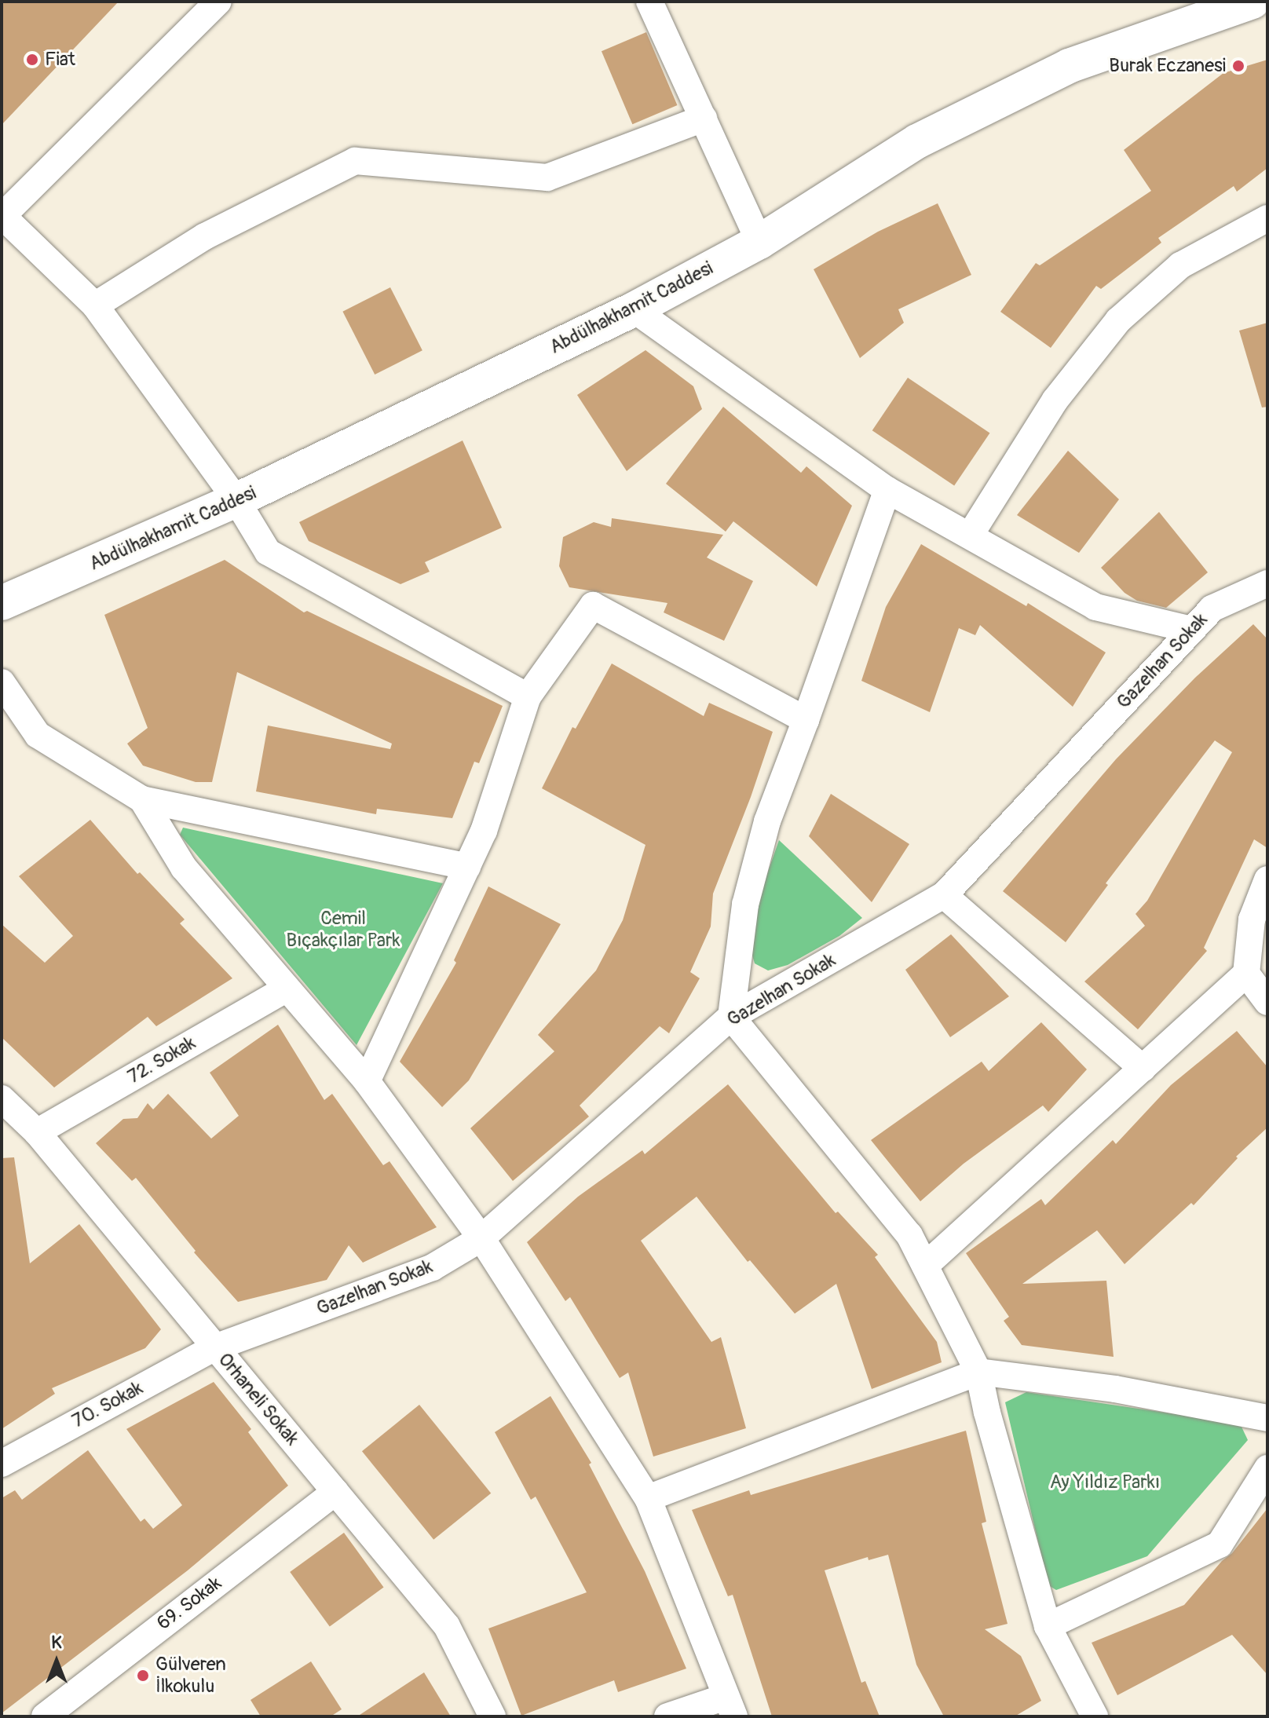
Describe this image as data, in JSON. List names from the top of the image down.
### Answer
{
  "streets": {
    "main road": ["Abdülhakhamit Caddesi"],
    "street": [
      "Gazelhan Sokak",
      "72. Sokak",
      "Orhaneli Sokak",
      "70. Sokak",
      "69. Sokak"
    ]
  },
  "crossings": [
    ["Gazelhan Sokak", "Orhaneli Sokak"],
    ["Gazelhan Sokak", "70. Sokak"],
    ["72. Sokak", "Orhaneli Sokak"],
    ["Orhaneli Sokak", "70. Sokak"],
    ["Orhaneli Sokak", "69. Sokak"]
  ],
  "parks": ["Cemil Bıçakçılar Park", "Ay Yıldız Parkı"],
  "places": ["Fiat", "Burak Eczanesi", "Gülveren İlkokulu"],
  "north": "top"
}
